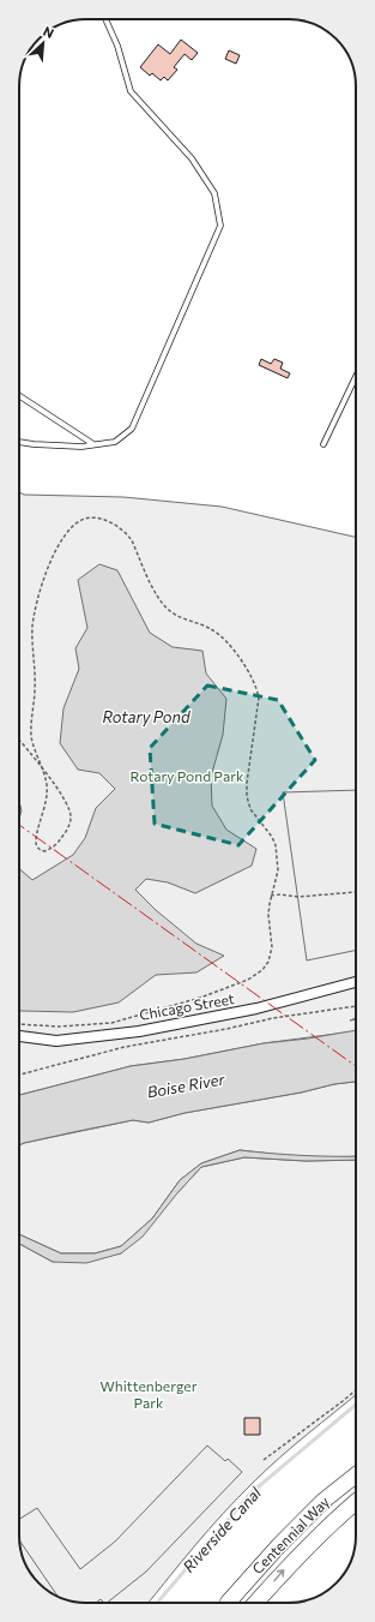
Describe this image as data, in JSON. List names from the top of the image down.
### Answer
{
  "streets": {
    "main road": ["Centennial Way"],
    "street": ["Chicago Street"]
  },
  "water": ["Rotary Pond", "Boise River", "Riverside Canal"],
  "parks": ["Rotary Pond Park", "Whittenberger Park"],
  "north": "top right"
}
